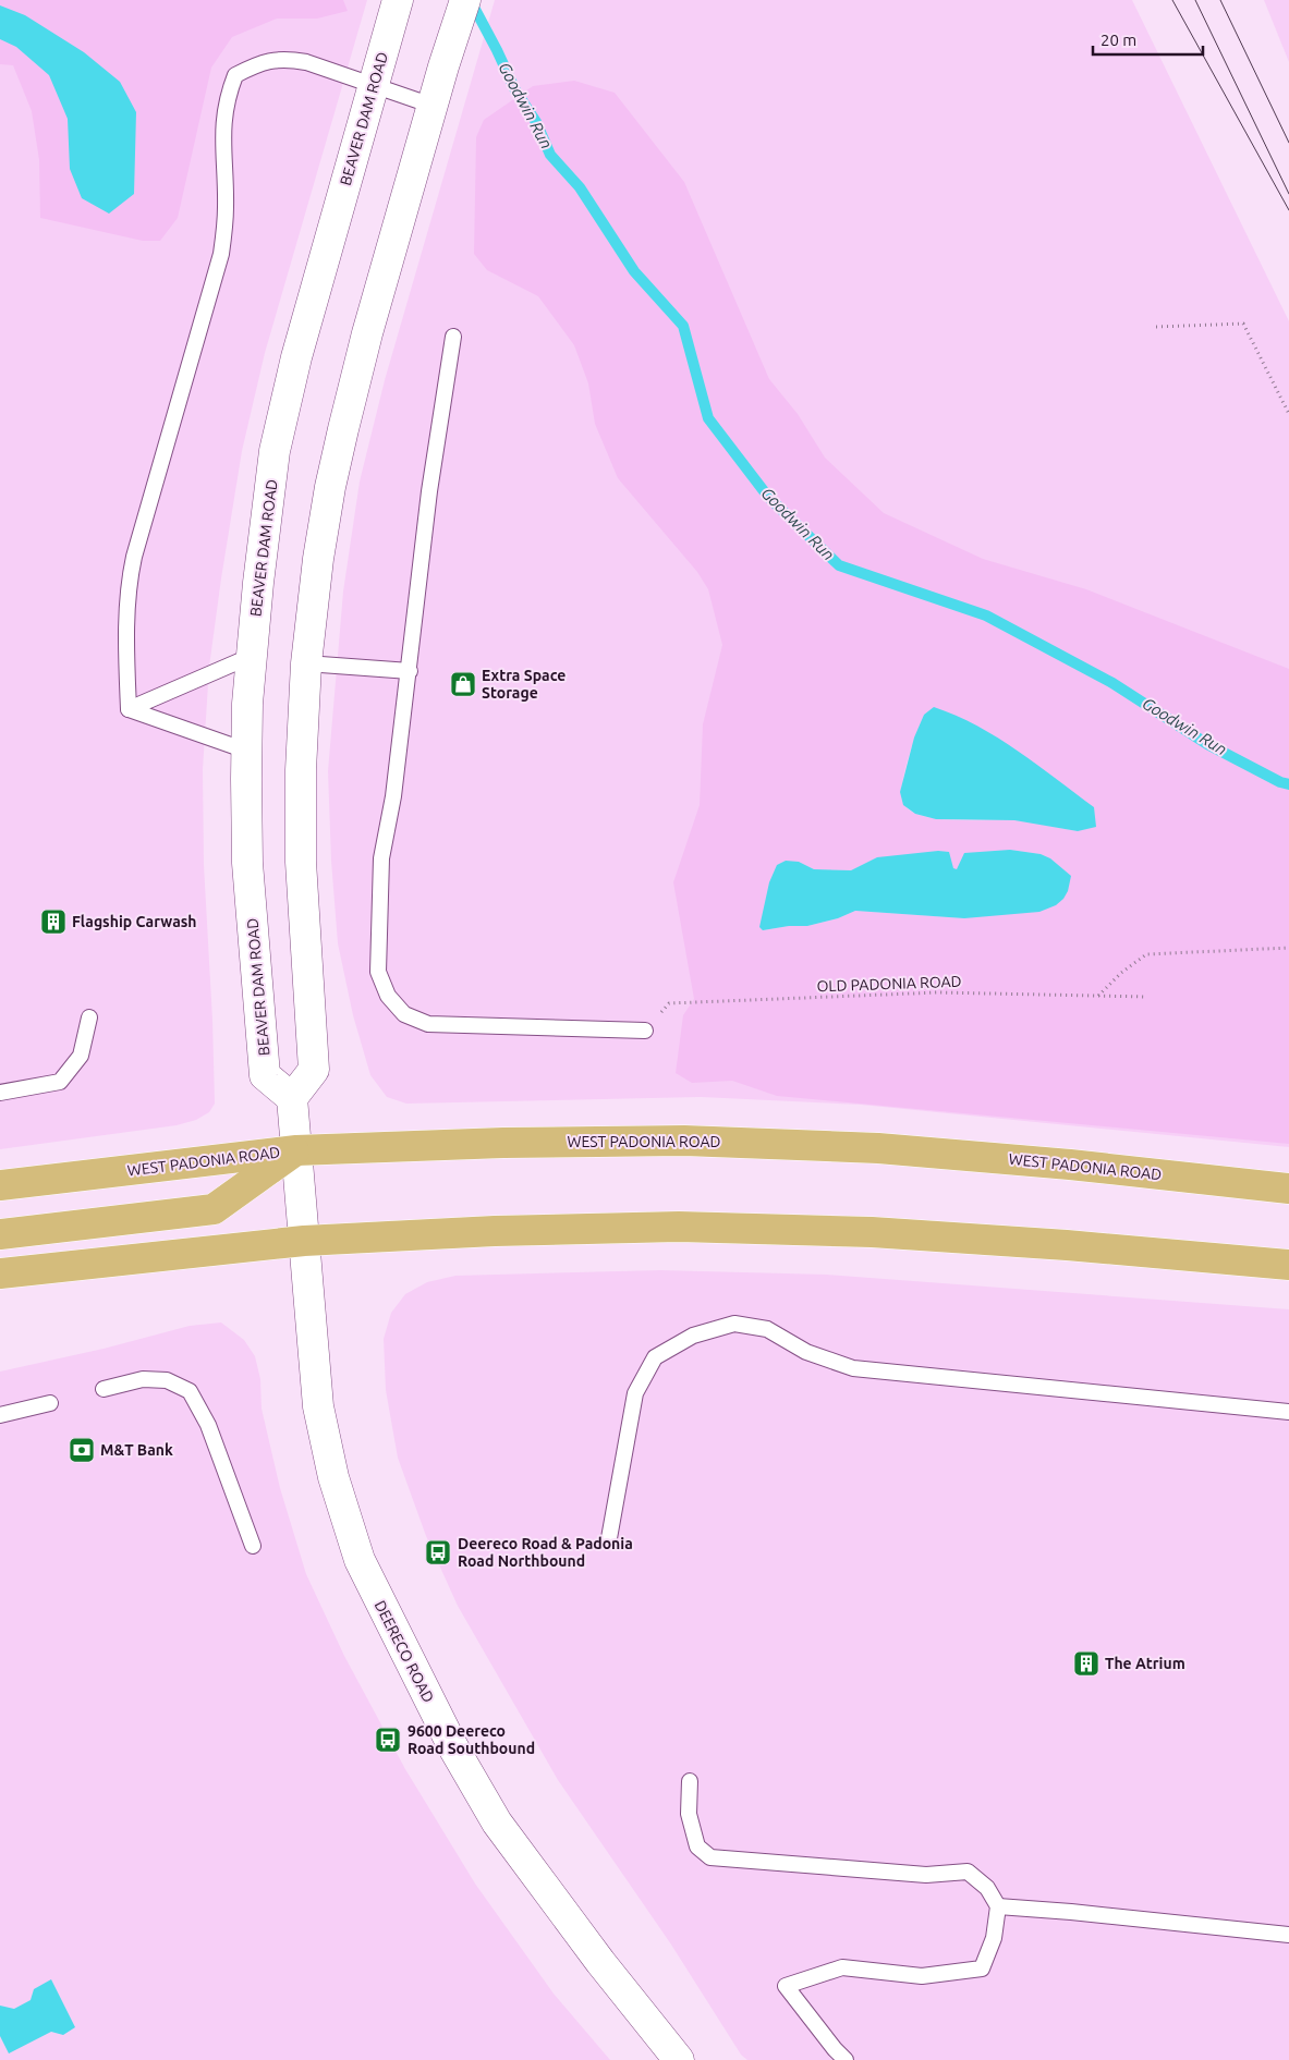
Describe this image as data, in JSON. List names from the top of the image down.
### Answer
{
  "streets": {
    "main road": ["BEAVER DAM ROAD", "WEST PADONIA ROAD", "DEERECO ROAD"],
    "path": ["OLD PADONIA ROAD"]
  },
  "water": ["Goodwin Run"],
  "places": {
    "shop": ["Extra Space Storage"],
    "building": ["Flagship Carwash", "The Atrium"],
    "bank": ["M&T Bank"],
    "bus stop": ["Deereco Road & Padonia Road Northbound", "9600 Deereco Road Southbound"]
  },
  "scale_bar": "20 m"
}
